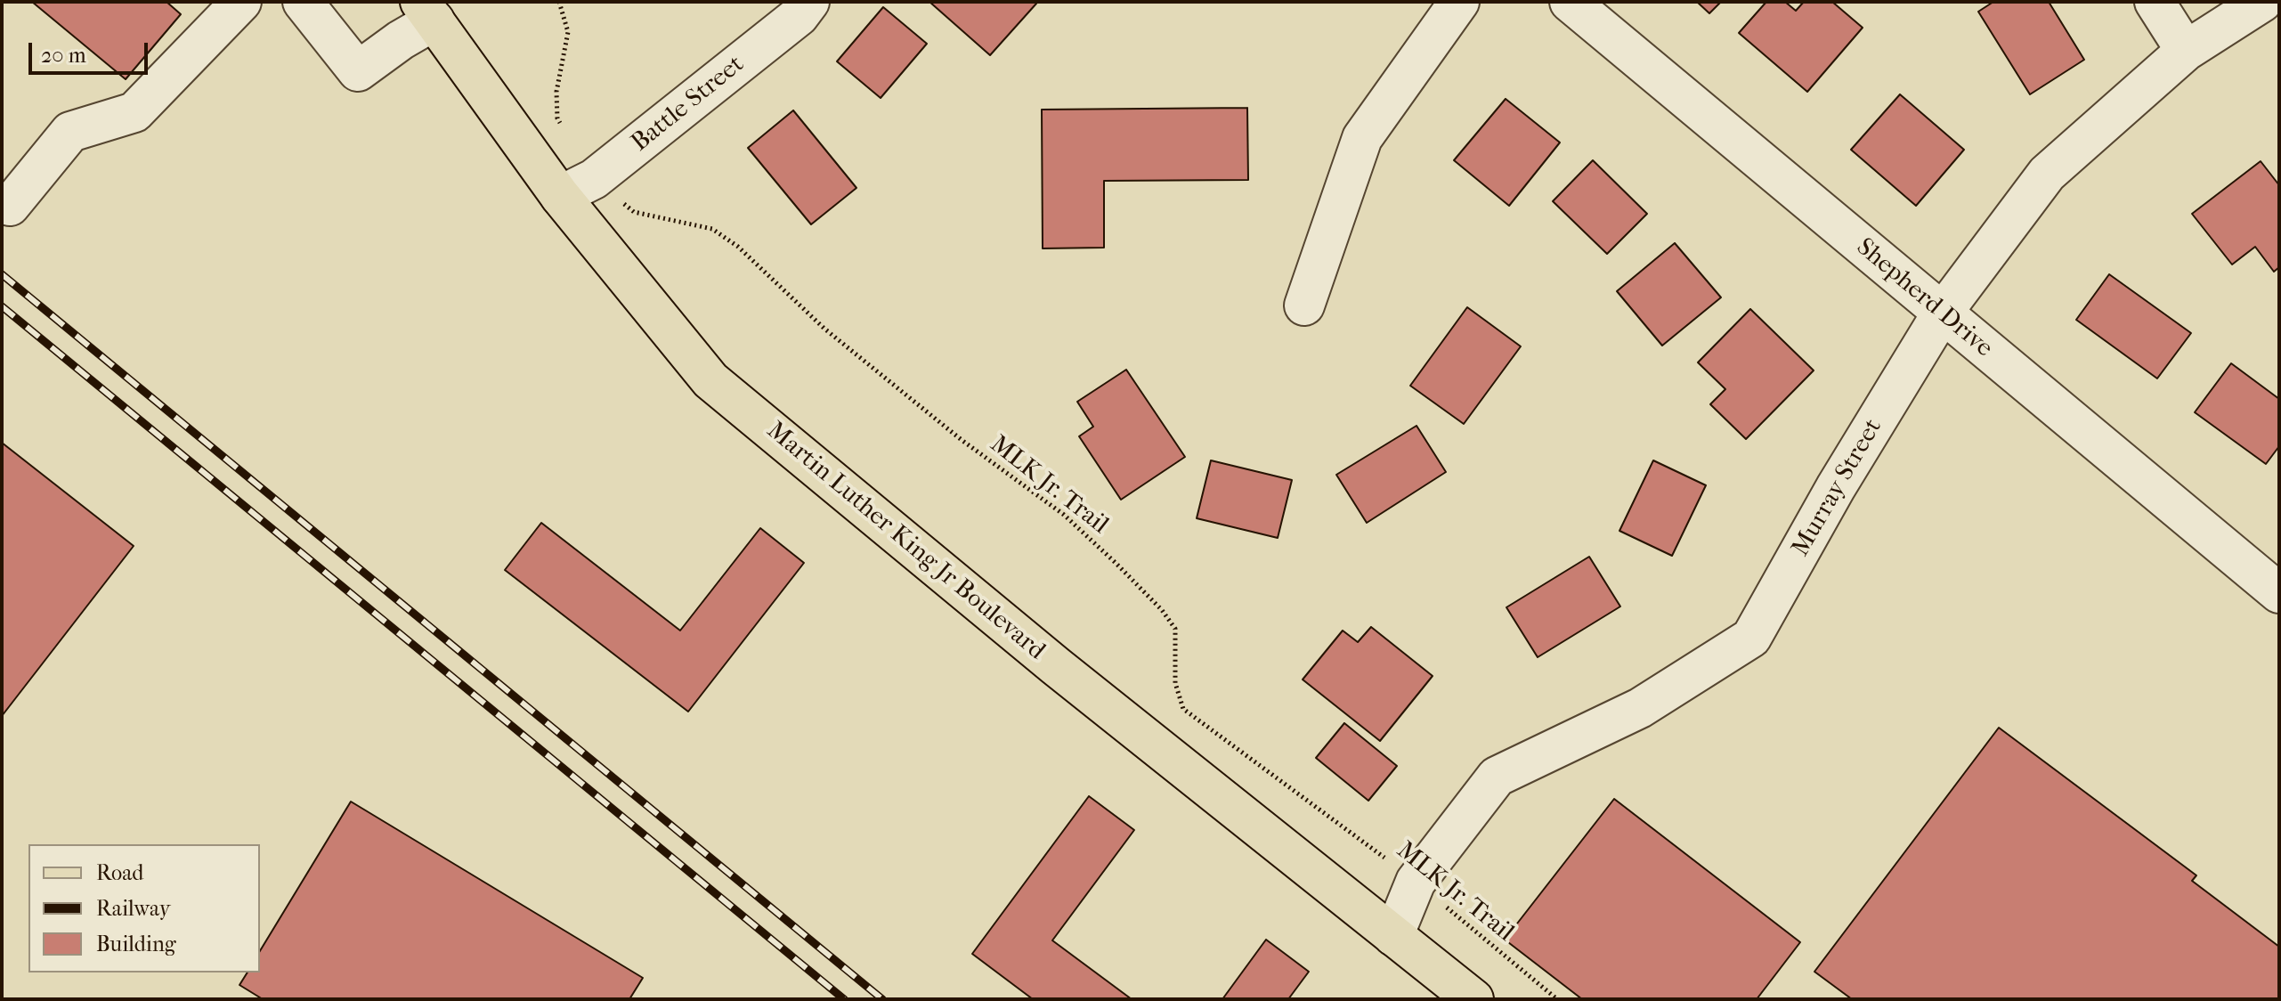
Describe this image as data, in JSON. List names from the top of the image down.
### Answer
{
  "streets": {
    "main road": ["Martin Luther King Jr Boulevard"],
    "street": ["Battle Street", "Shepherd Drive", "Murray Street"],
    "path": ["MLK Jr. Trail"]
  },
  "crossings": [
    ["Battle Street", "MLK Jr. Trail"],
    ["Battle Street", "Martin Luther King Jr Boulevard"],
    ["Shepherd Drive", "Murray Street"],
    ["MLK Jr. Trail", "Murray Street"],
    ["Murray Street", "Martin Luther King Jr Boulevard"]
  ],
  "legend": ["Road", "Railway", "Building"],
  "scale_bar": "20 m"
}
